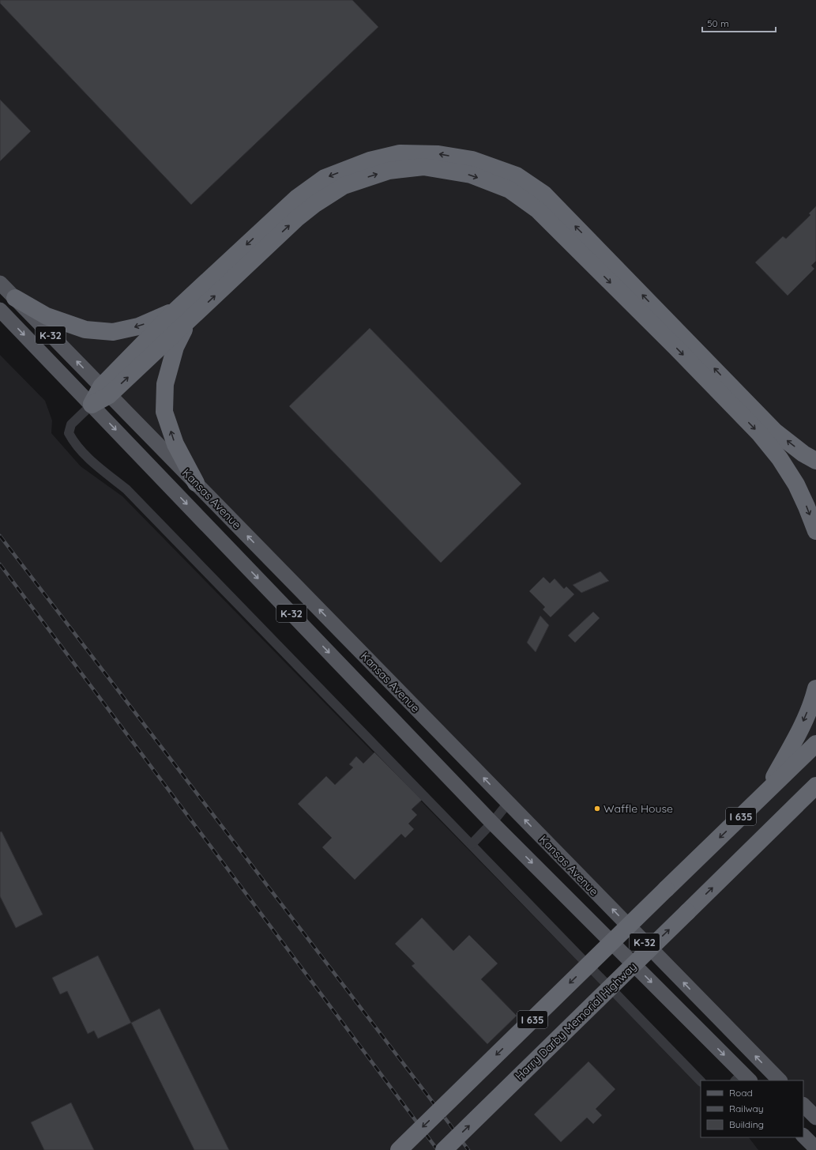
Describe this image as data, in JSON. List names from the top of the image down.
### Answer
{
  "streets": {
    "highway": ["I 635", "Harry Darby Memorial Highway"],
    "main road": ["K-32", "Kansas Avenue"]
  },
  "places": ["Waffle House"],
  "legend": ["Road", "Railway", "Building"],
  "scale_bar": "50 m"
}
